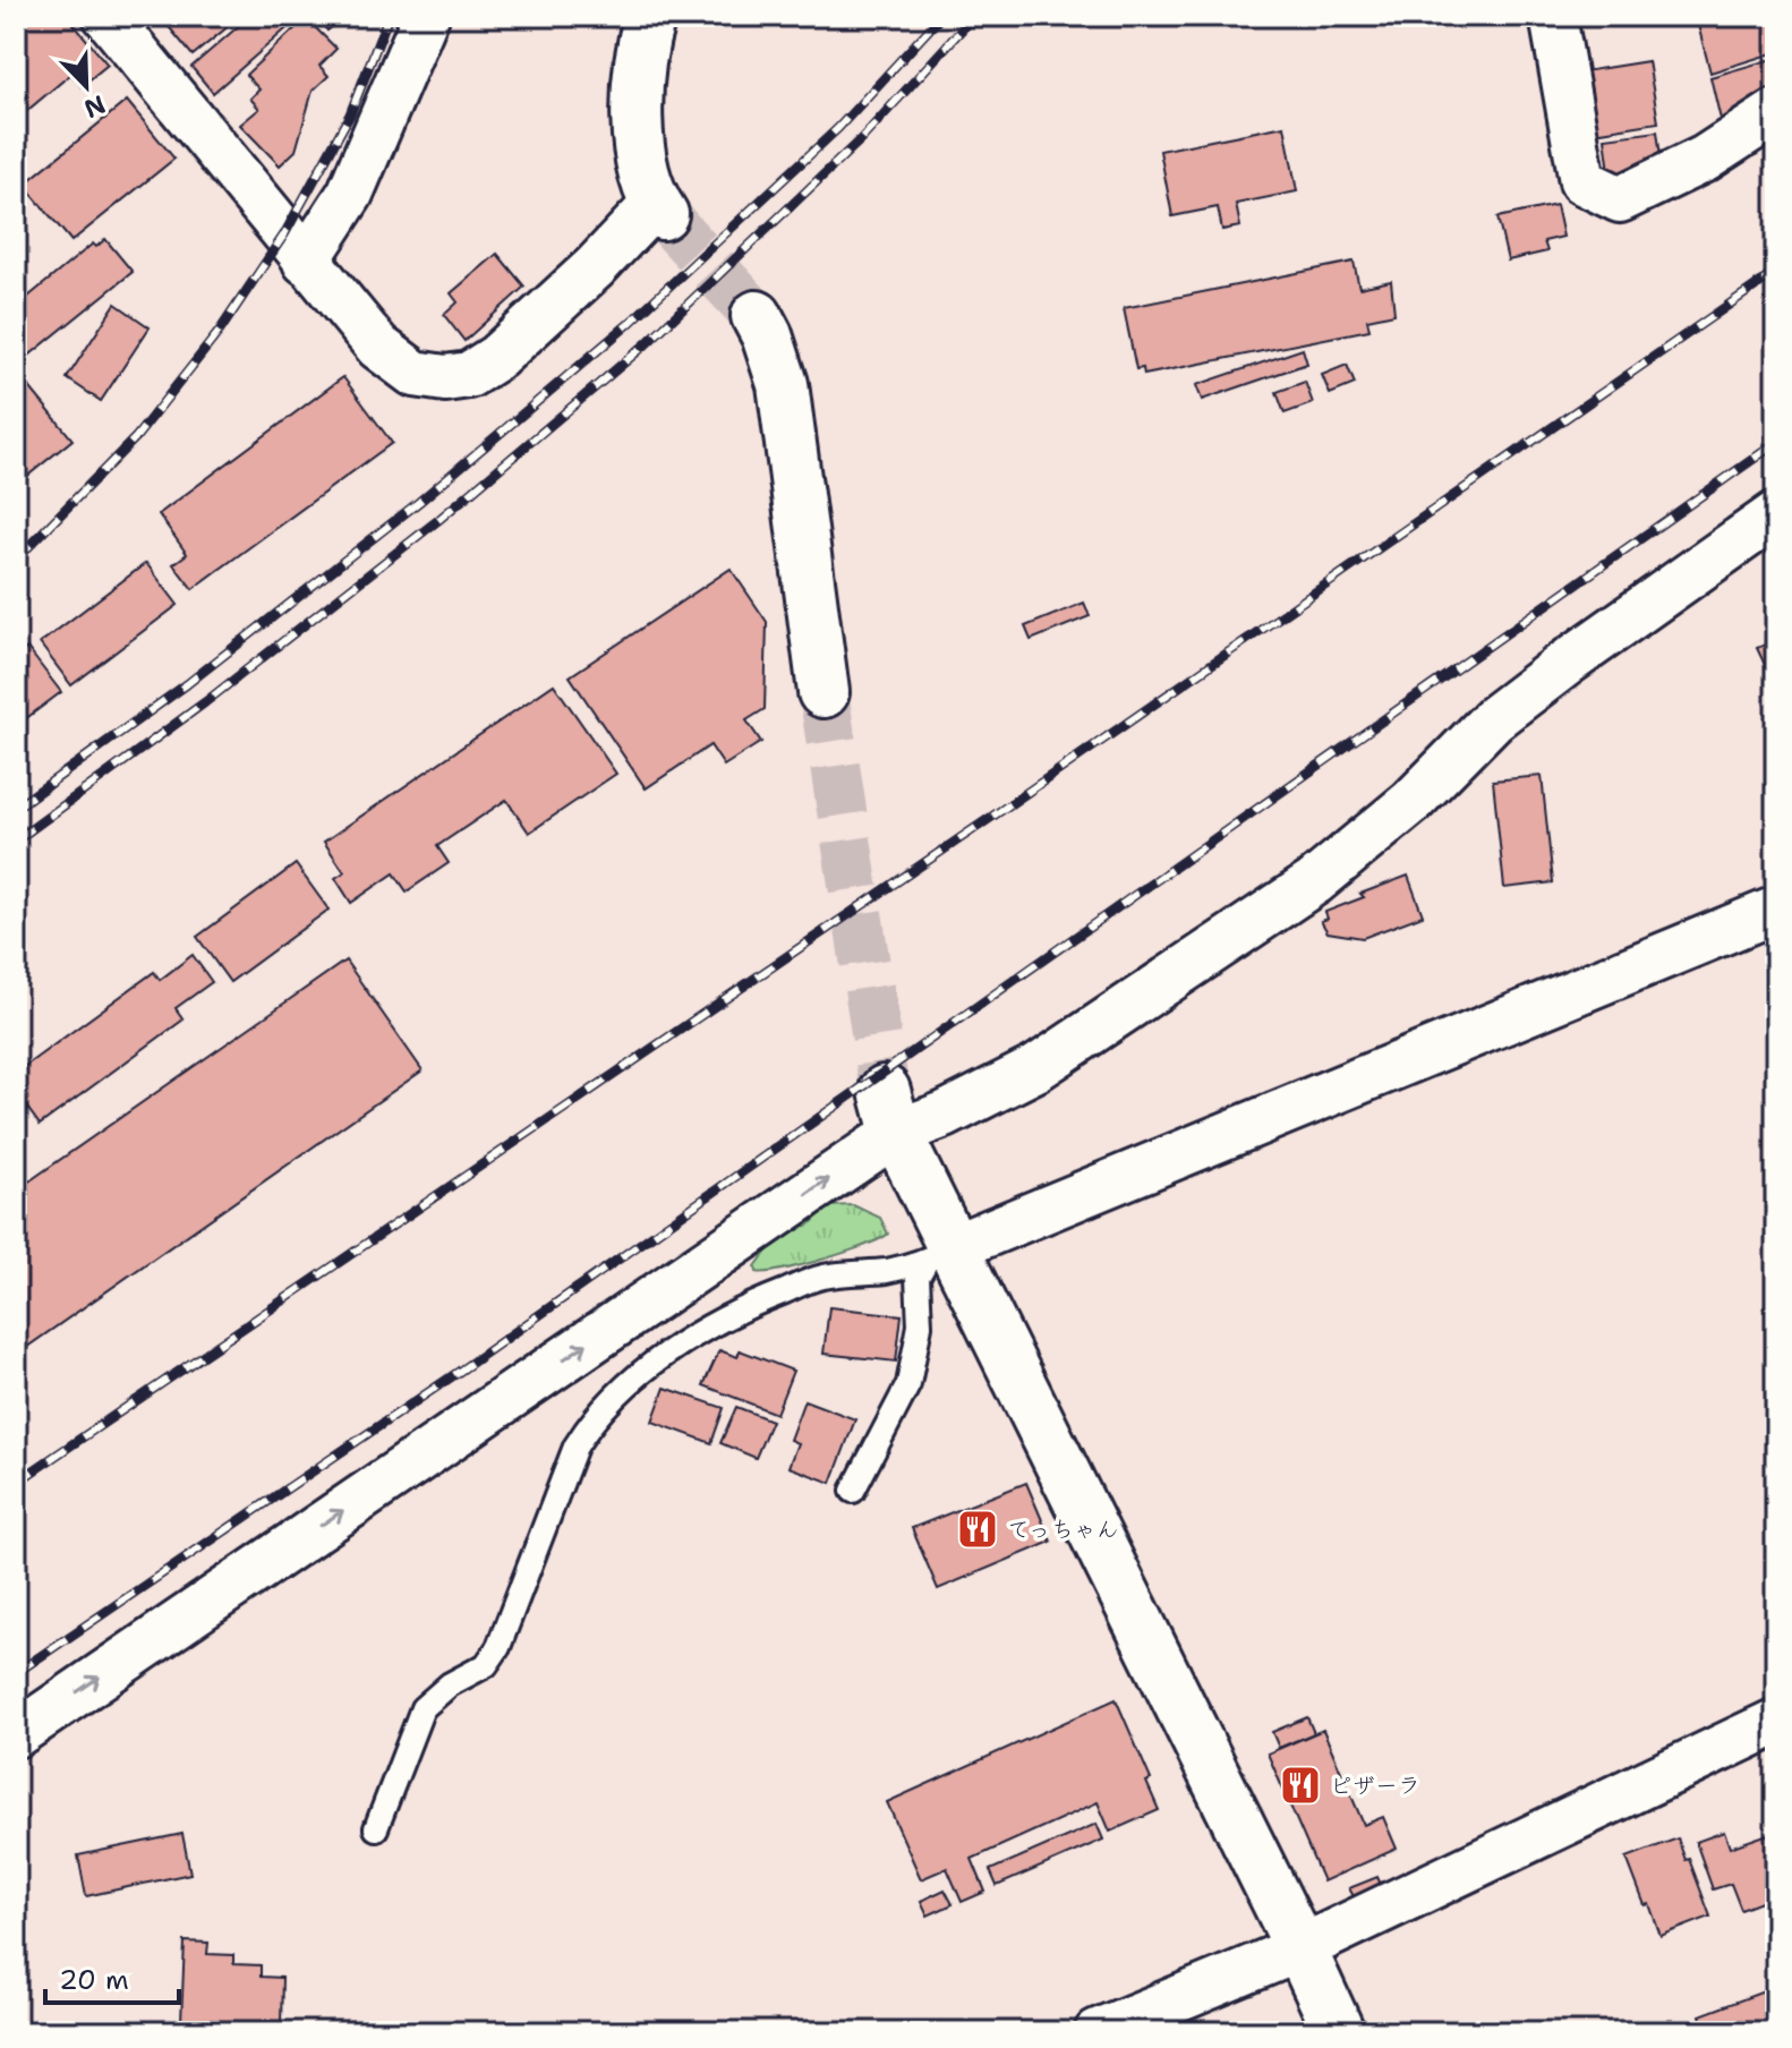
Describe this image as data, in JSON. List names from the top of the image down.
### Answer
{
  "places": {
    "restaurant": ["てっちゃん", "ピザーラ"]
  },
  "scale_bar": "20 m",
  "north": "bottom right"
}
